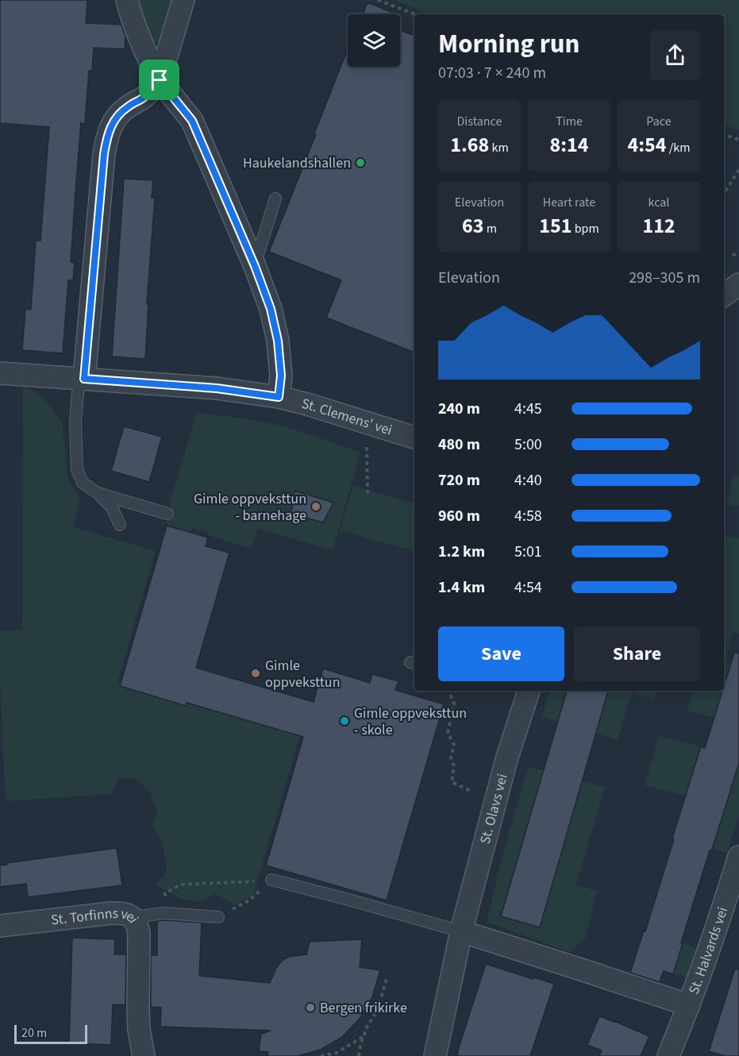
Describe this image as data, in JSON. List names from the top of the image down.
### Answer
{
  "streets": {
    "street": [
      "St. Clemens' vei",
      "St. Olavs vei",
      "St. Torfinns vei",
      "St. Halvards vei"
    ]
  },
  "crossings": [
    ["St. Olavs vei", "St. Halvards vei"]
  ],
  "places": [
    "Haukelandshallen",
    "Gimle oppveksttun - barnehage",
    "Gimle oppveksttun",
    "Gimle oppveksttun - skole",
    "Bergen frikirke"
  ],
  "scale_bar": "20 m",
  "page": {
    "heading": ["Morning run", "07:03 · 7 × 240 m"],
    "stats": [
      ["Distance", "1.68 km"],
      ["Time", "8:14"],
      ["Pace", "4:54 /km"],
      ["Elevation", "63 m"],
      ["Heart rate", "151 bpm"],
      ["kcal", "112"]
    ],
    "chart": ["Elevation", "298–305 m"],
    "list": [
      {
        "name": "240 m",
        "note": "4:45"
      },
      {
        "name": "480 m",
        "note": "5:00"
      },
      {
        "name": "720 m",
        "note": "4:40"
      },
      {
        "name": "960 m",
        "note": "4:58"
      },
      {
        "name": "1.2 km",
        "note": "5:01"
      },
      {
        "name": "1.4 km",
        "note": "4:54"
      }
    ],
    "buttons": ["Save", "Share"],
    "scale": "20 m"
  }
}
